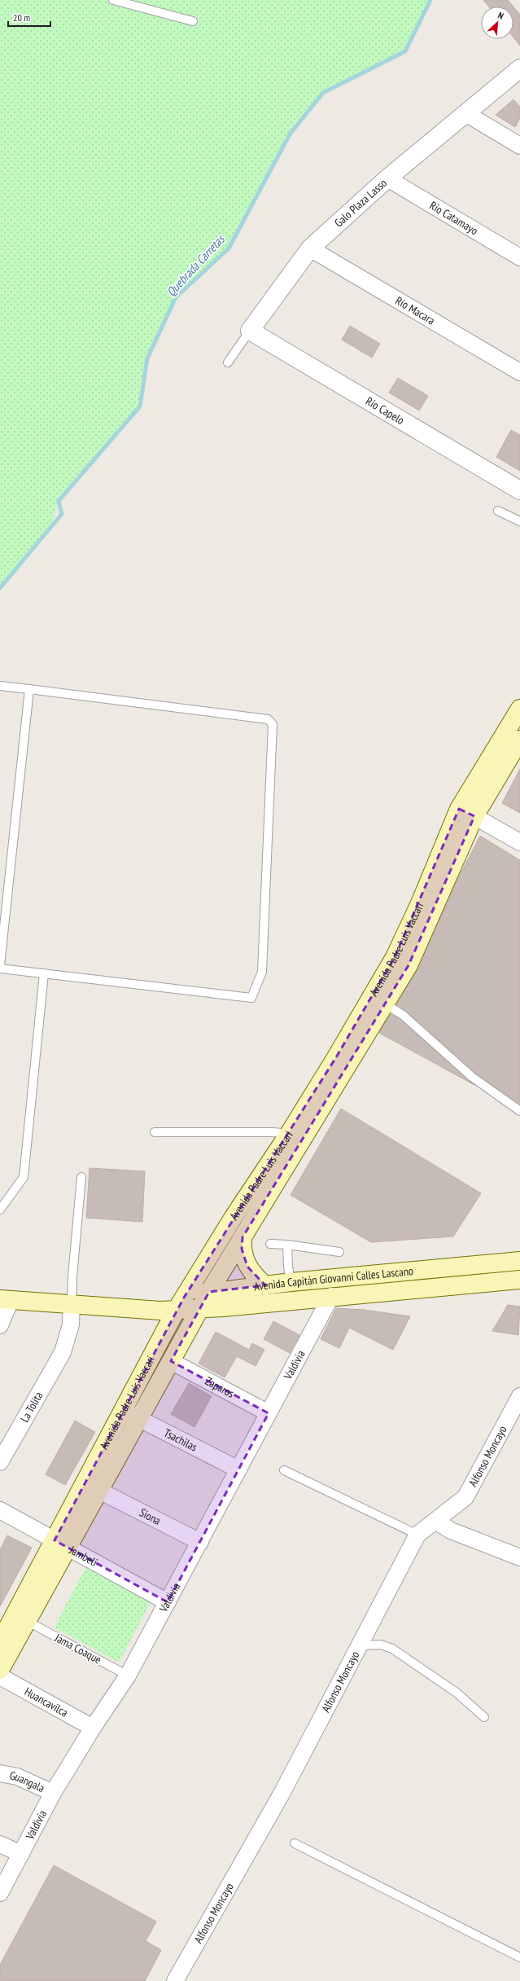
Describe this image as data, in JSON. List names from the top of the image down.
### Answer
{
  "streets": {
    "main road": ["Avenida Padre Luis Vaccari", "Avenida Capitán Giovanni Calles Lascano"],
    "street": [
      "Galo Plaza Lasso",
      "Río Catamayo",
      "Río Macara",
      "Río Capelo",
      "Valdivia",
      "Zaparos",
      "La Tolita",
      "Tsachilas",
      "Alfonso Moncayo",
      "Siona",
      "Jambeli",
      "Huancavilca",
      "Guangala"
    ],
    "lane": ["Jama Coaque"]
  },
  "crossings": [
    ["Galo Plaza Lasso", "Río Catamayo"],
    ["Galo Plaza Lasso", "Río Macara"],
    ["Galo Plaza Lasso", "Río Capelo"],
    ["Avenida Padre Luis Vaccari", "Avenida Capitán Giovanni Calles Lascano"],
    ["Avenida Padre Luis Vaccari", "Zaparos"],
    ["Avenida Padre Luis Vaccari", "Tsachilas"],
    ["Avenida Padre Luis Vaccari", "Siona"],
    ["Avenida Padre Luis Vaccari", "Jambeli"],
    ["Avenida Padre Luis Vaccari", "Jama Coaque"],
    ["Avenida Capitán Giovanni Calles Lascano", "Valdivia"],
    ["Avenida Capitán Giovanni Calles Lascano", "La Tolita"],
    ["Valdivia", "Zaparos"],
    ["Valdivia", "Tsachilas"],
    ["Valdivia", "Siona"],
    ["Valdivia", "Jambeli"],
    ["Valdivia", "Jama Coaque"],
    ["Valdivia", "Huancavilca"],
    ["Valdivia", "Guangala"]
  ],
  "water": ["Quebrada Carretas"],
  "scale_bar": "20 m",
  "north": "top right"
}
